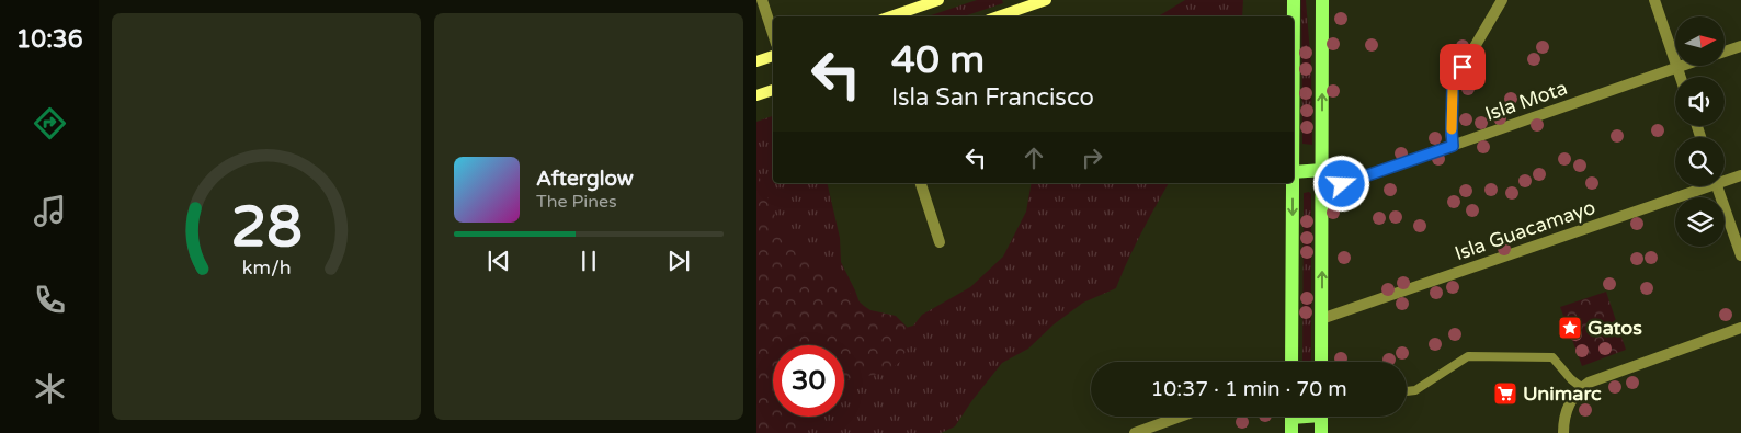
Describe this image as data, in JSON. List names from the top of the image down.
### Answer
{
  "streets": {
    "street": ["Isla Mota", "Isla Guacamayo"]
  },
  "places": {
    "place": ["Gatos"],
    "supermarket": ["Unimarc"]
  },
  "north": "right",
  "page": {
    "tabs": "10:36",
    "turn": ["40 m", "Isla San Francisco"],
    "song": ["Afterglow", "The Pines"],
    "limit": "30",
    "trip": "10:37 · 1 min · 70 m",
    "gauge": ["28", "km/h"]
  }
}
